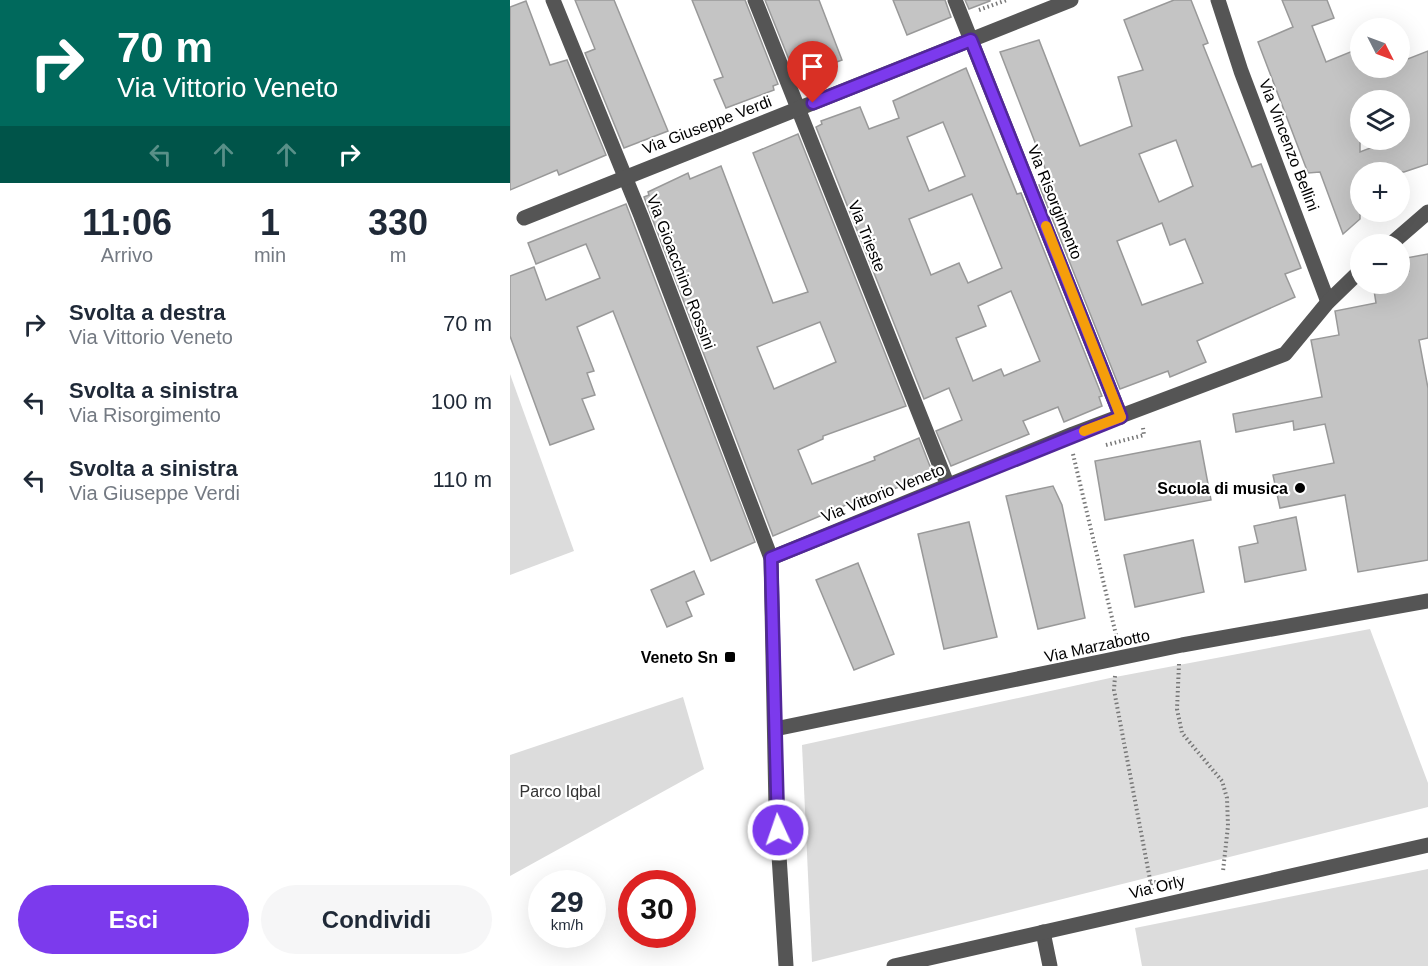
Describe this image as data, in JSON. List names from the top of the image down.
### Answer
{
  "streets": {
    "street": [
      "Via Giuseppe Verdi",
      "Via Vincenzo Bellini",
      "Via Risorgimento",
      "Via Trieste",
      "Via Gioacchino Rossini",
      "Via Vittorio Veneto",
      "Via Marzabotto",
      "Via Orly"
    ]
  },
  "crossings": [
    ["Via Giuseppe Verdi", "Via Risorgimento"],
    ["Via Giuseppe Verdi", "Via Trieste"],
    ["Via Giuseppe Verdi", "Via Gioacchino Rossini"],
    ["Via Vincenzo Bellini", "Via Vittorio Veneto"],
    ["Via Risorgimento", "Via Vittorio Veneto"],
    ["Via Trieste", "Via Vittorio Veneto"],
    ["Via Gioacchino Rossini", "Via Vittorio Veneto"]
  ],
  "parks": ["Parco Iqbal"],
  "places": {
    "other": ["Scuola di musica"],
    "transit": ["Veneto Sn"]
  },
  "north": "bottom right",
  "page": {
    "turn": ["70 m", "Via Vittorio Veneto"],
    "map_buttons": ["+", "−"],
    "eta": [
      "11:06",
      "Arrivo",
      "1",
      "min",
      "330",
      "m"
    ],
    "list": [
      {
        "name": "Svolta a destra",
        "note": "Via Vittorio Veneto",
        "value": "70 m"
      },
      {
        "name": "Svolta a sinistra",
        "note": "Via Risorgimento",
        "value": "100 m"
      },
      {
        "name": "Svolta a sinistra",
        "note": "Via Giuseppe Verdi",
        "value": "110 m"
      }
    ],
    "speed": "29 km/h",
    "limit": "30",
    "buttons": ["Esci", "Condividi"]
  }
}
